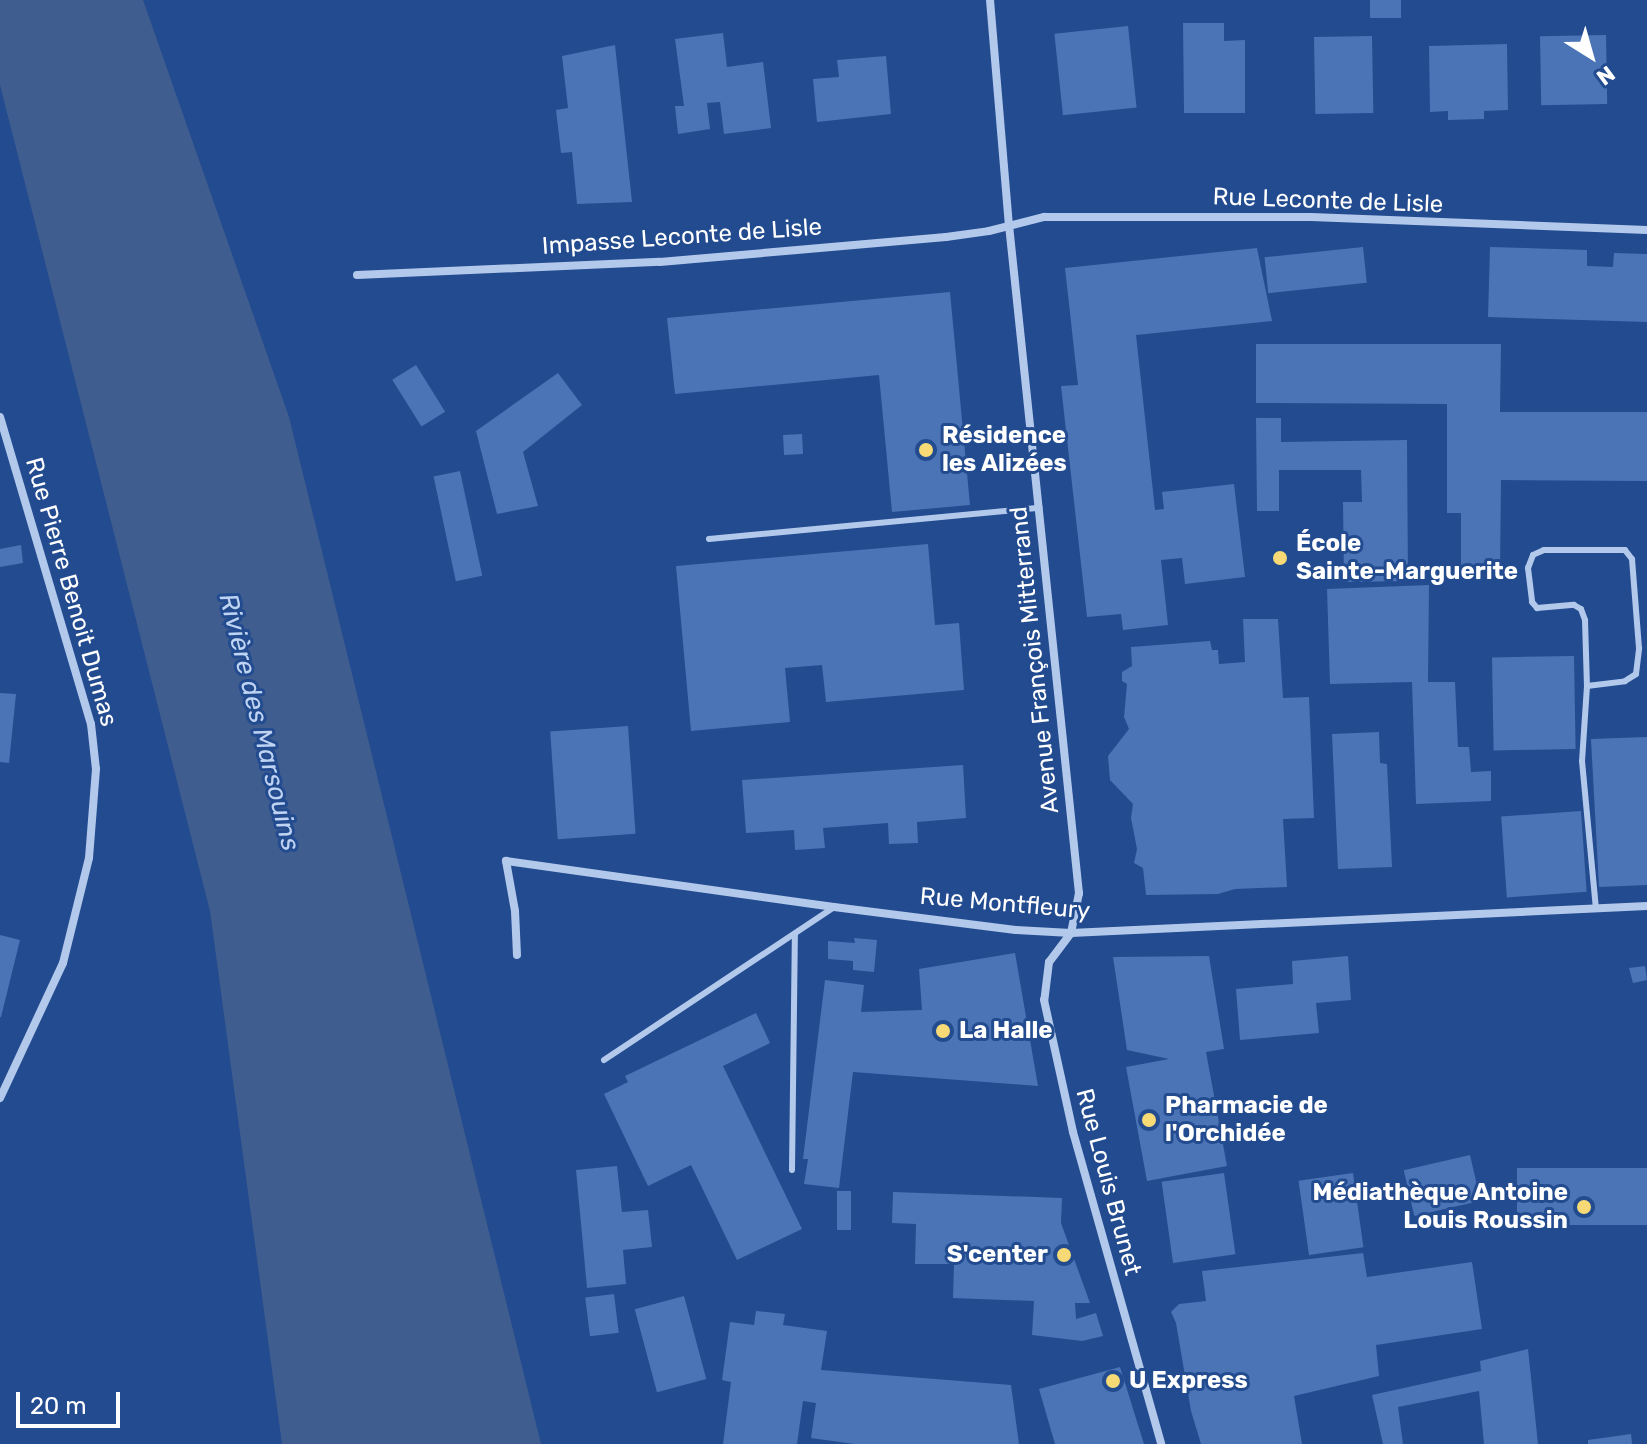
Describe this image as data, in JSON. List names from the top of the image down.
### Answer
{
  "streets": {
    "street": [
      "Rue Leconte de Lisle",
      "Impasse Leconte de Lisle",
      "Rue Pierre Benoit Dumas",
      "Avenue François Mitterrand",
      "Rue Montfleury",
      "Rue Louis Brunet"
    ]
  },
  "crossings": [
    ["Rue Leconte de Lisle", "Impasse Leconte de Lisle"],
    ["Rue Leconte de Lisle", "Avenue François Mitterrand"],
    ["Impasse Leconte de Lisle", "Avenue François Mitterrand"],
    ["Avenue François Mitterrand", "Rue Montfleury"],
    ["Avenue François Mitterrand", "Rue Louis Brunet"],
    ["Rue Montfleury", "Rue Louis Brunet"]
  ],
  "water": ["Rivière des Marsouins"],
  "places": [
    "Résidence les Alizées",
    "École Sainte-Marguerite",
    "La Halle",
    "Pharmacie de l'Orchidée",
    "Médiathèque Antoine Louis Roussin",
    "S'center",
    "U Express"
  ],
  "scale_bar": "20 m",
  "north": "bottom right"
}
